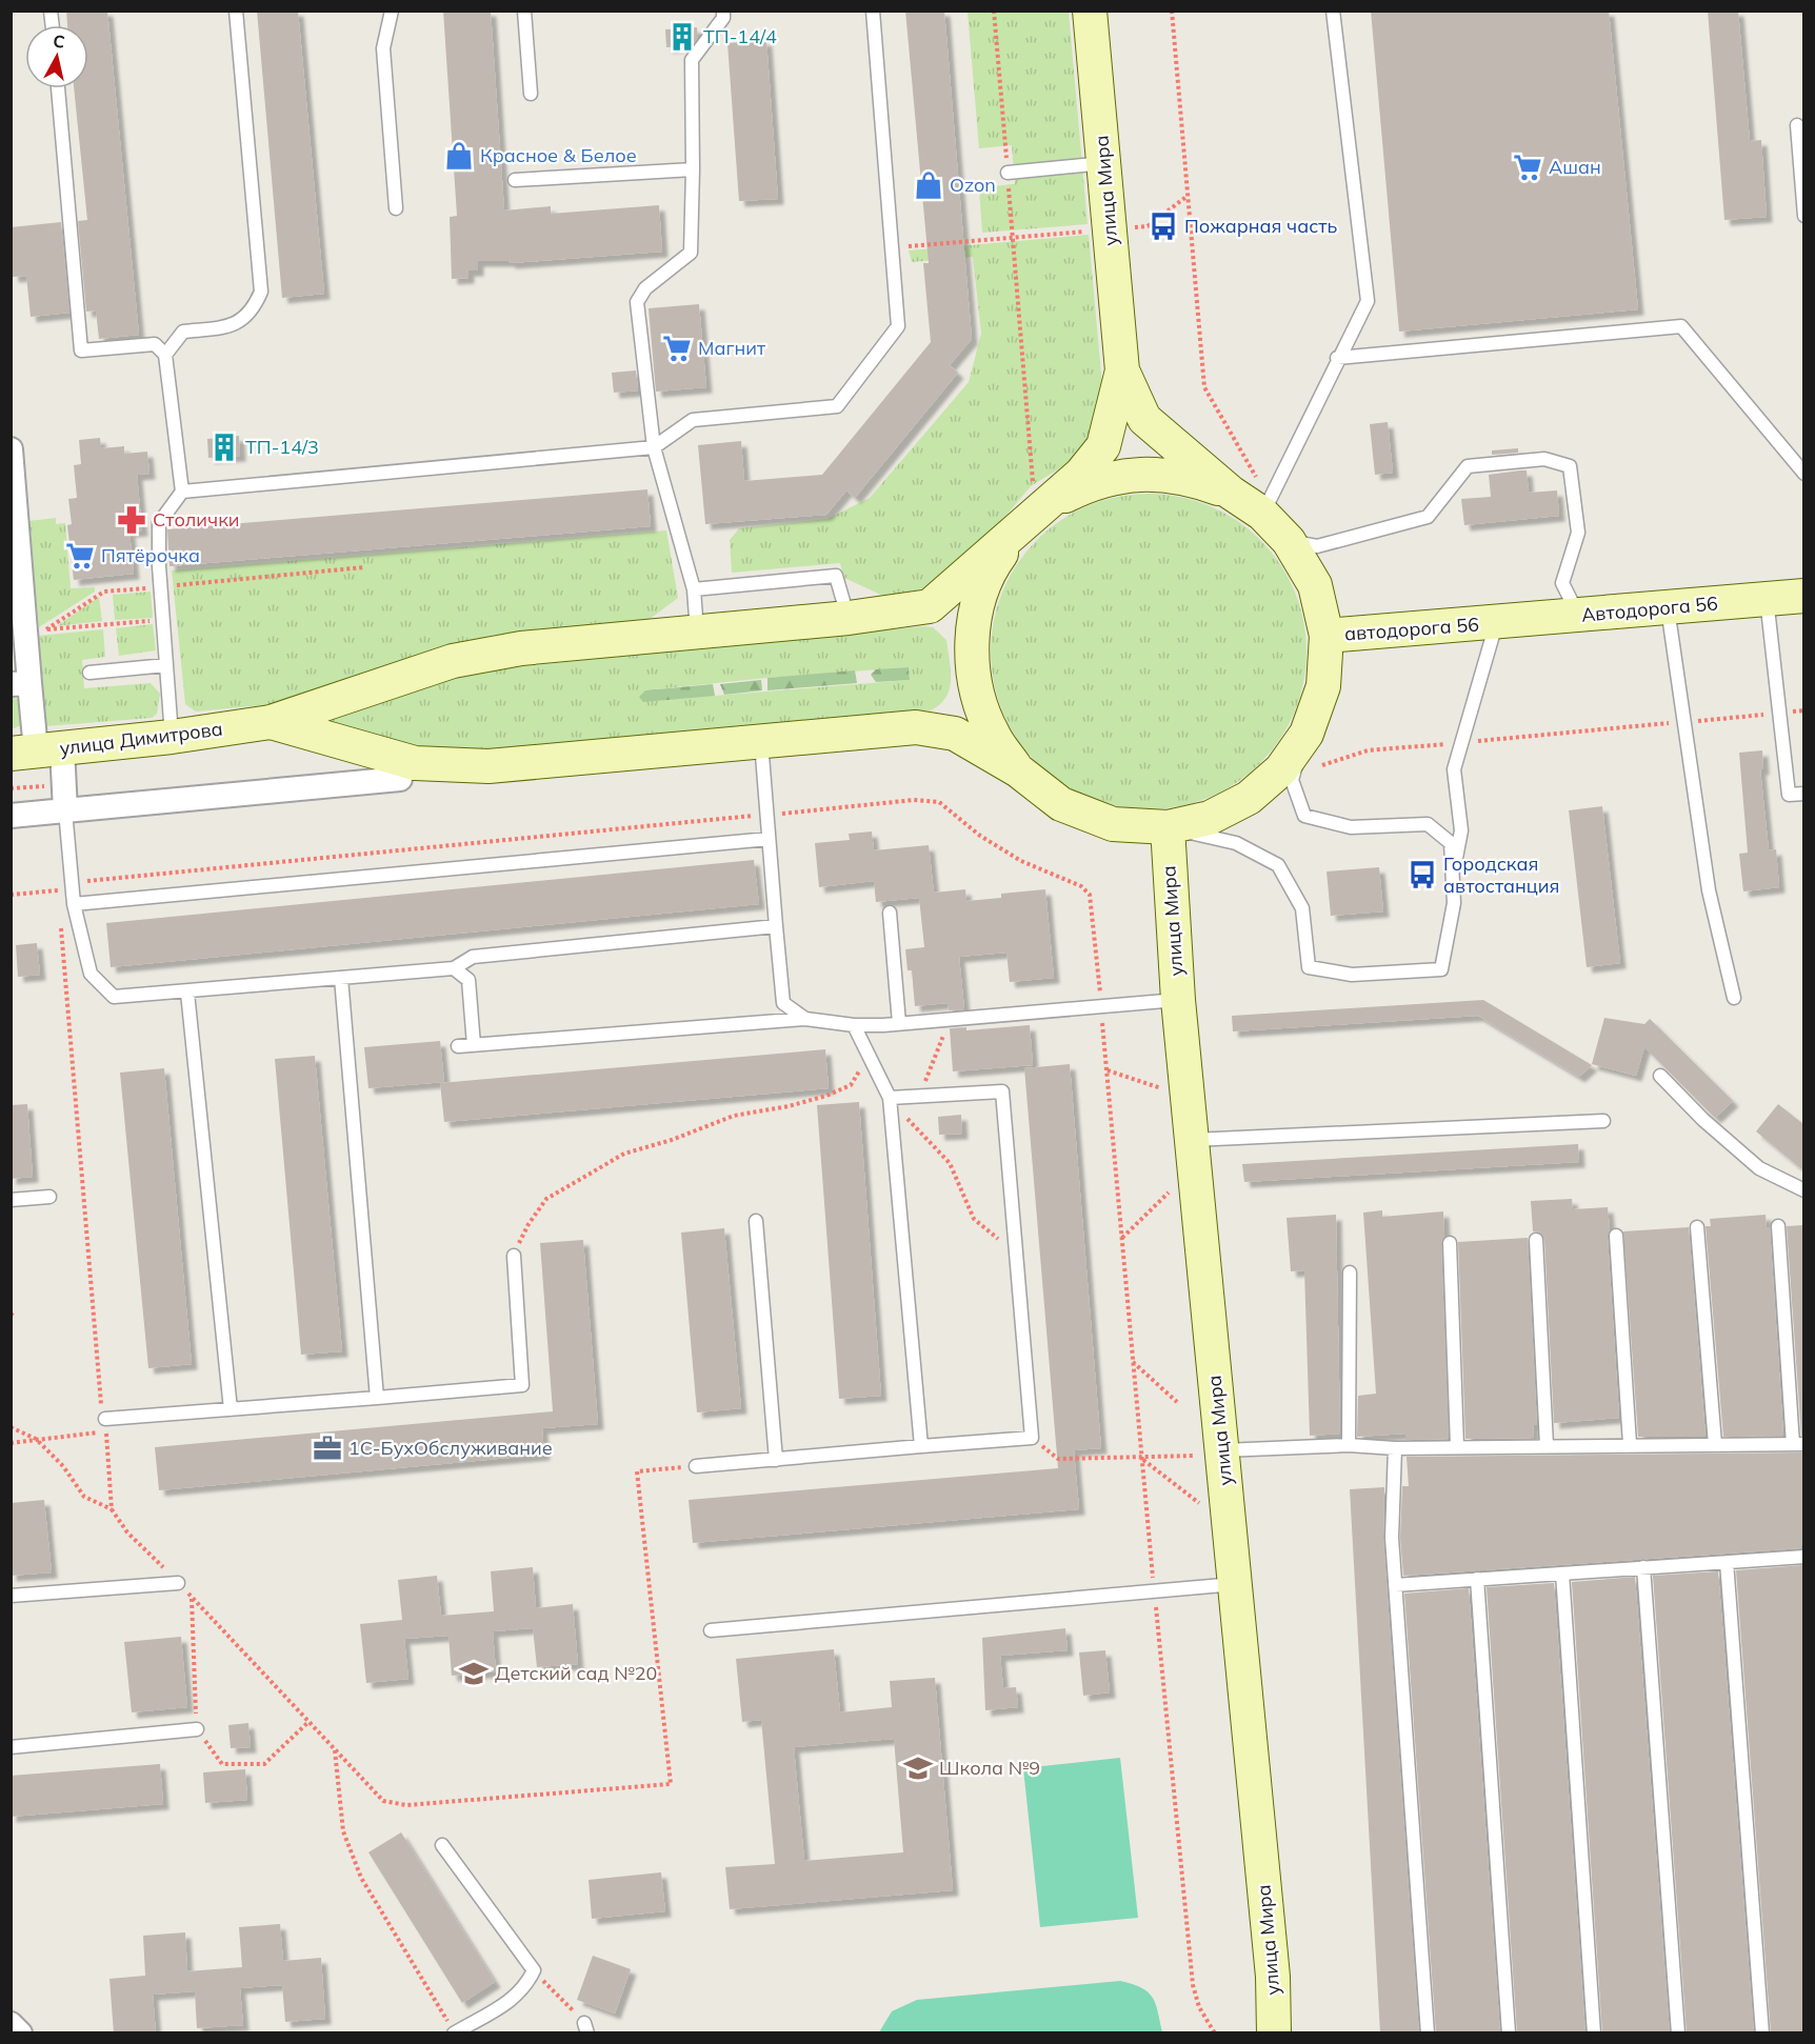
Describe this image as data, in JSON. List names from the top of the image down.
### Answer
{
  "streets": {
    "main road": [
      "улица Мира",
      "Автодорога 56",
      "автодорога 56",
      "улица Димитрова"
    ]
  },
  "crossings": [
    ["Автодорога 56", "автодорога 56"]
  ],
  "places": {
    "building": ["ТП-14/4", "ТП-14/3"],
    "shop": ["Красное & Белое", "Ozon"],
    "supermarket": ["Ашан", "Магнит", "Пятёрочка"],
    "bus stop": ["Пожарная часть", "Городская автостанция"],
    "pharmacy": ["Столички"],
    "office": ["1С-БухОбслуживание"],
    "school or university": ["Детский сад №20", "Школа №9"]
  },
  "north": "top"
}
